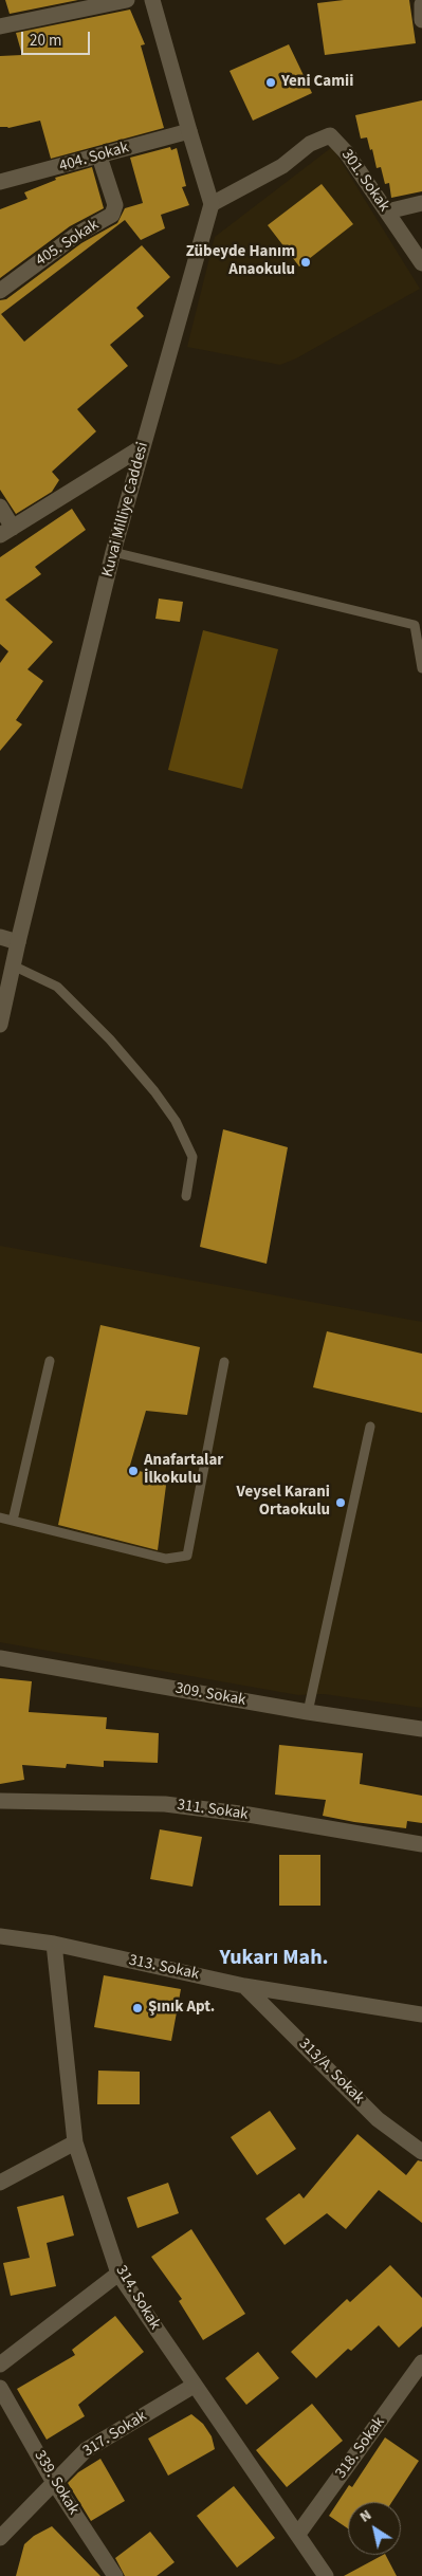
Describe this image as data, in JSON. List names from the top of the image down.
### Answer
{
  "streets": {
    "street": [
      "404. Sokak",
      "301. Sokak",
      "405. Sokak",
      "Kuvai Milliye Caddesi",
      "309. Sokak",
      "311. Sokak",
      "313. Sokak",
      "313/A. Sokak",
      "314. Sokak",
      "317. Sokak",
      "318. Sokak",
      "339. Sokak"
    ]
  },
  "crossings": [
    ["404. Sokak", "405. Sokak"],
    ["301. Sokak", "Kuvai Milliye Caddesi"],
    ["313. Sokak", "313/A. Sokak"],
    ["313. Sokak", "314. Sokak"],
    ["314. Sokak", "317. Sokak"],
    ["314. Sokak", "318. Sokak"],
    ["317. Sokak", "339. Sokak"]
  ],
  "districts": ["Yukarı Mah."],
  "places": [
    "Yeni Camii",
    "Zübeyde Hanım Anaokulu",
    "Anafartalar İlkokulu",
    "Veysel Karani Ortaokulu",
    "Şınık Apt."
  ],
  "scale_bar": "20 m",
  "north": "top left"
}
